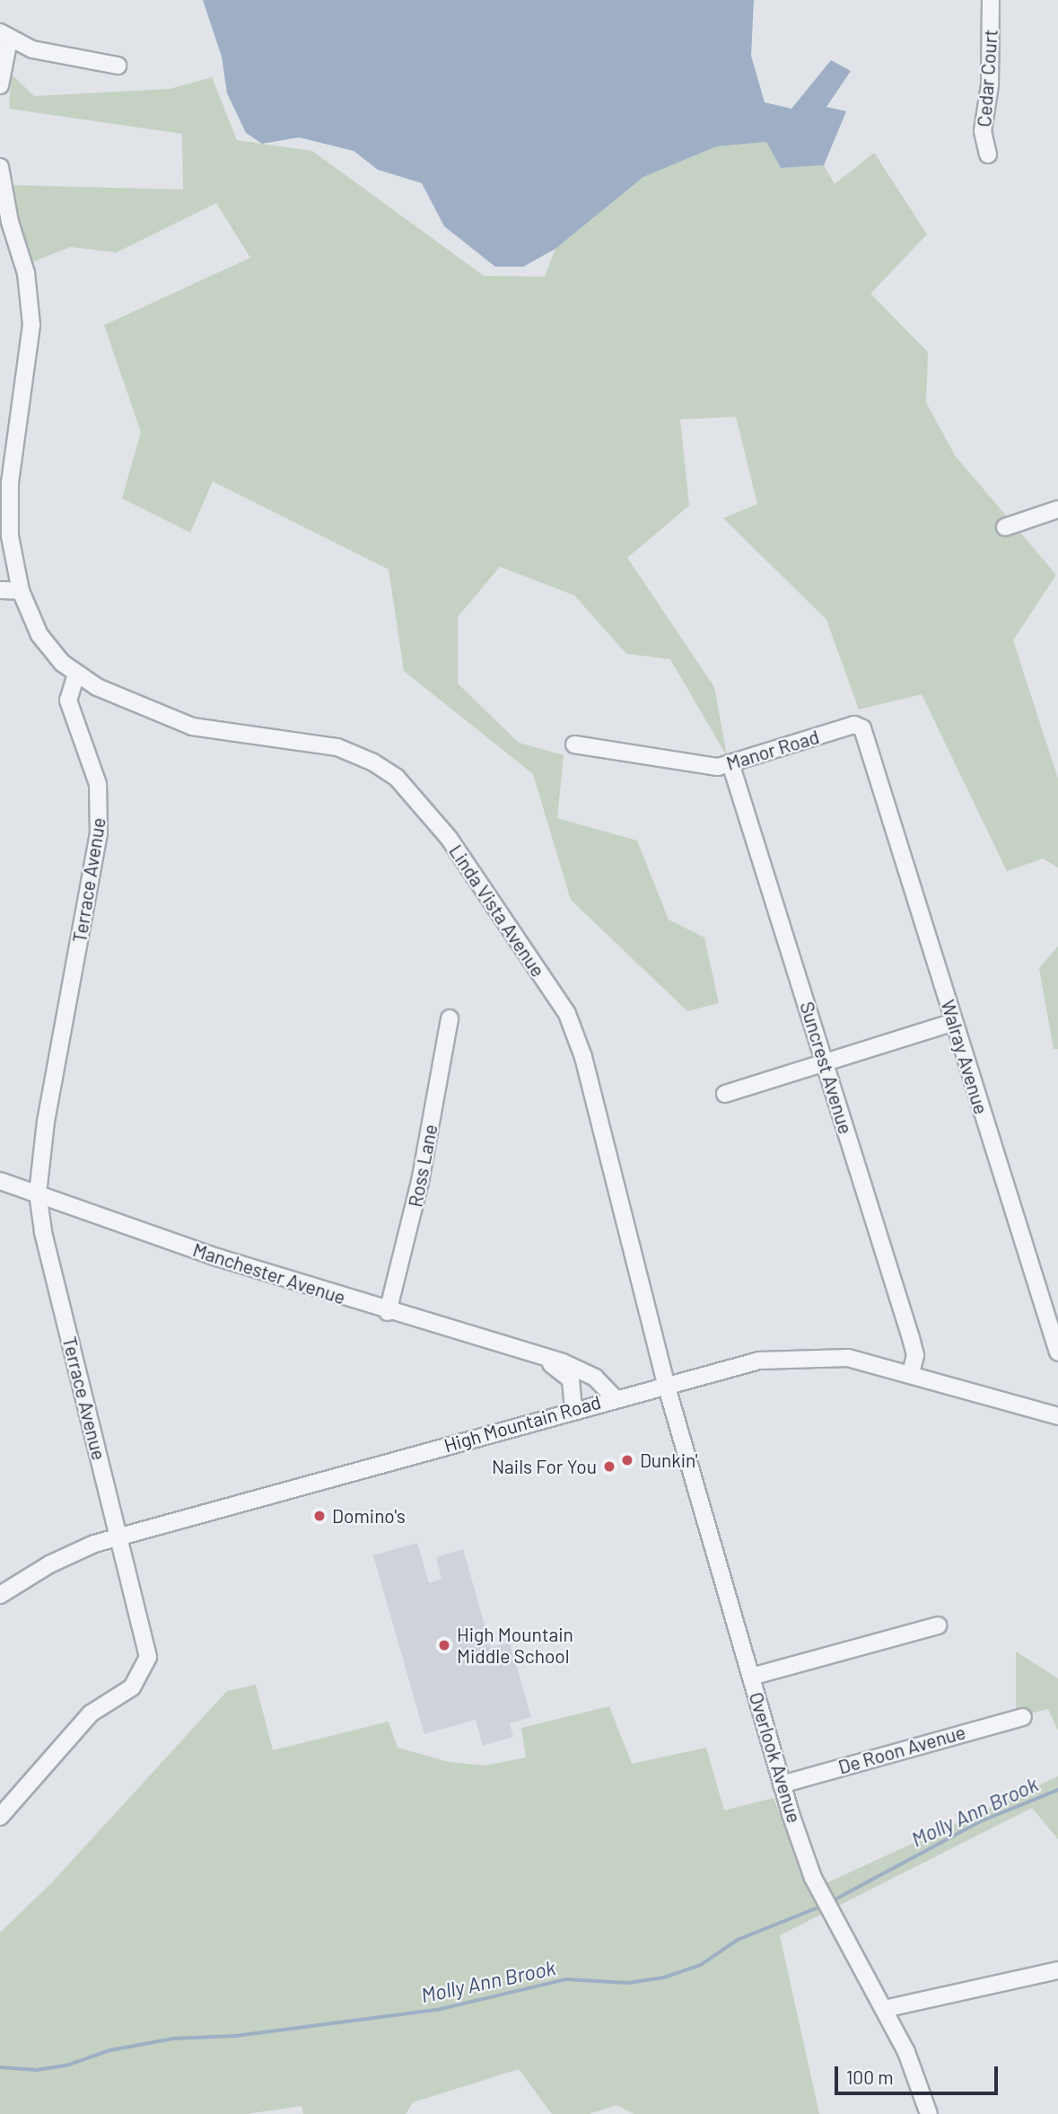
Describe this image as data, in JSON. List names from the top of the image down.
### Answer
{
  "streets": {
    "street": [
      "Cedar Court",
      "Manor Road",
      "Terrace Avenue",
      "Linda Vista Avenue",
      "Walray Avenue",
      "Suncrest Avenue",
      "Ross Lane",
      "Manchester Avenue",
      "High Mountain Road",
      "De Roon Avenue",
      "Overlook Avenue"
    ]
  },
  "crossings": [
    ["Manor Road", "Walray Avenue"],
    ["Manor Road", "Suncrest Avenue"],
    ["Terrace Avenue", "Linda Vista Avenue"],
    ["Terrace Avenue", "Manchester Avenue"],
    ["Terrace Avenue", "High Mountain Road"],
    ["Linda Vista Avenue", "High Mountain Road"],
    ["Linda Vista Avenue", "Overlook Avenue"],
    ["Suncrest Avenue", "High Mountain Road"],
    ["Ross Lane", "Manchester Avenue"],
    ["Manchester Avenue", "High Mountain Road"],
    ["High Mountain Road", "Overlook Avenue"],
    ["De Roon Avenue", "Overlook Avenue"]
  ],
  "water": ["Molly Ann Brook"],
  "places": [
    "Dunkin'",
    "Nails For You",
    "Domino's",
    "High Mountain Middle School"
  ],
  "scale_bar": "100 m"
}
